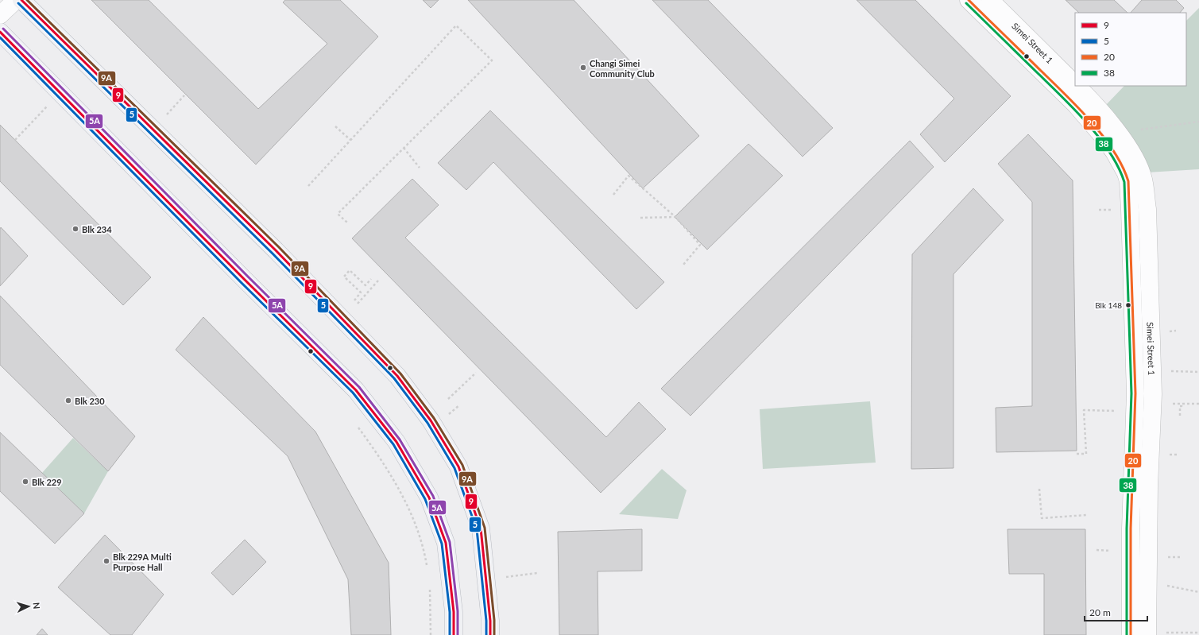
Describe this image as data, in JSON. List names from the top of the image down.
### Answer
{
  "streets": {
    "street": ["Simei Street 1"]
  },
  "places": [
    "Changi Simei Community Club",
    "Blk 234",
    "Blk 148",
    "Blk 230",
    "Blk 229",
    "Blk 229A Multi Purpose Hall"
  ],
  "lines": [
    "transit line 9",
    "transit line 20",
    "transit line 9A",
    "transit line 5",
    "transit line 38",
    "transit line 5A"
  ],
  "legend": [
    "9",
    "5",
    "20",
    "38"
  ],
  "scale_bar": "20 m",
  "north": "right"
}
